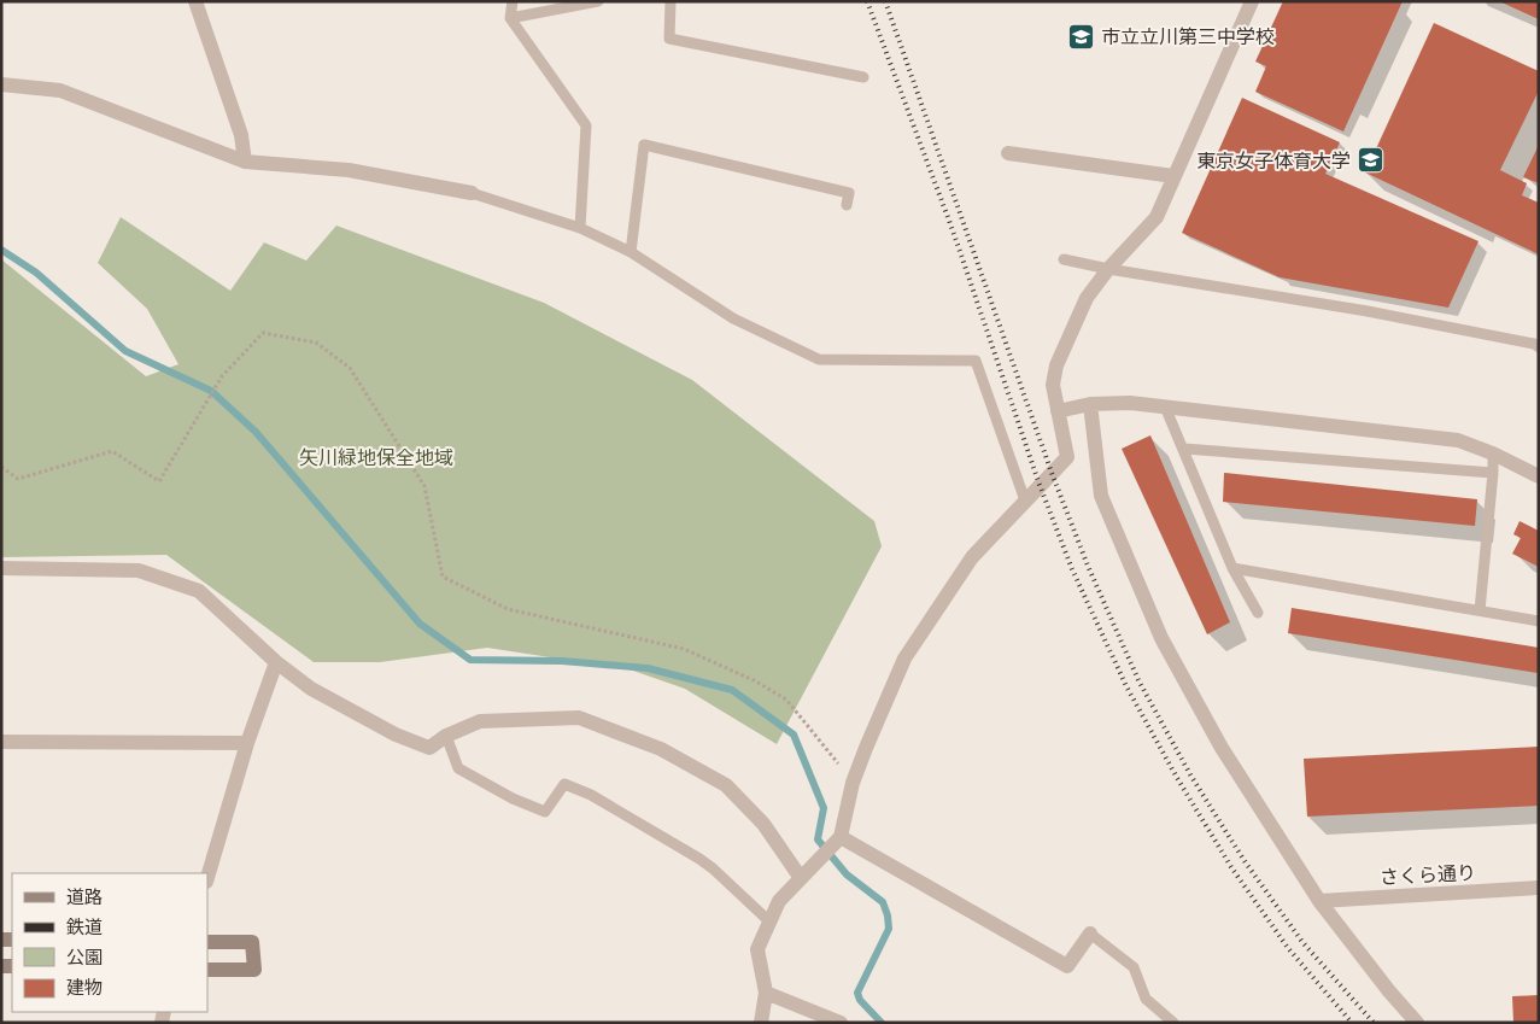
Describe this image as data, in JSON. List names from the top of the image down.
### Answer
{
  "streets": {
    "street": ["さくら通り"]
  },
  "parks": ["矢川緑地保全地域"],
  "places": {
    "school or university": ["市立立川第三中学校", "東京女子体育大学"]
  },
  "legend": [
    "道路",
    "鉄道",
    "公園",
    "建物"
  ]
}
